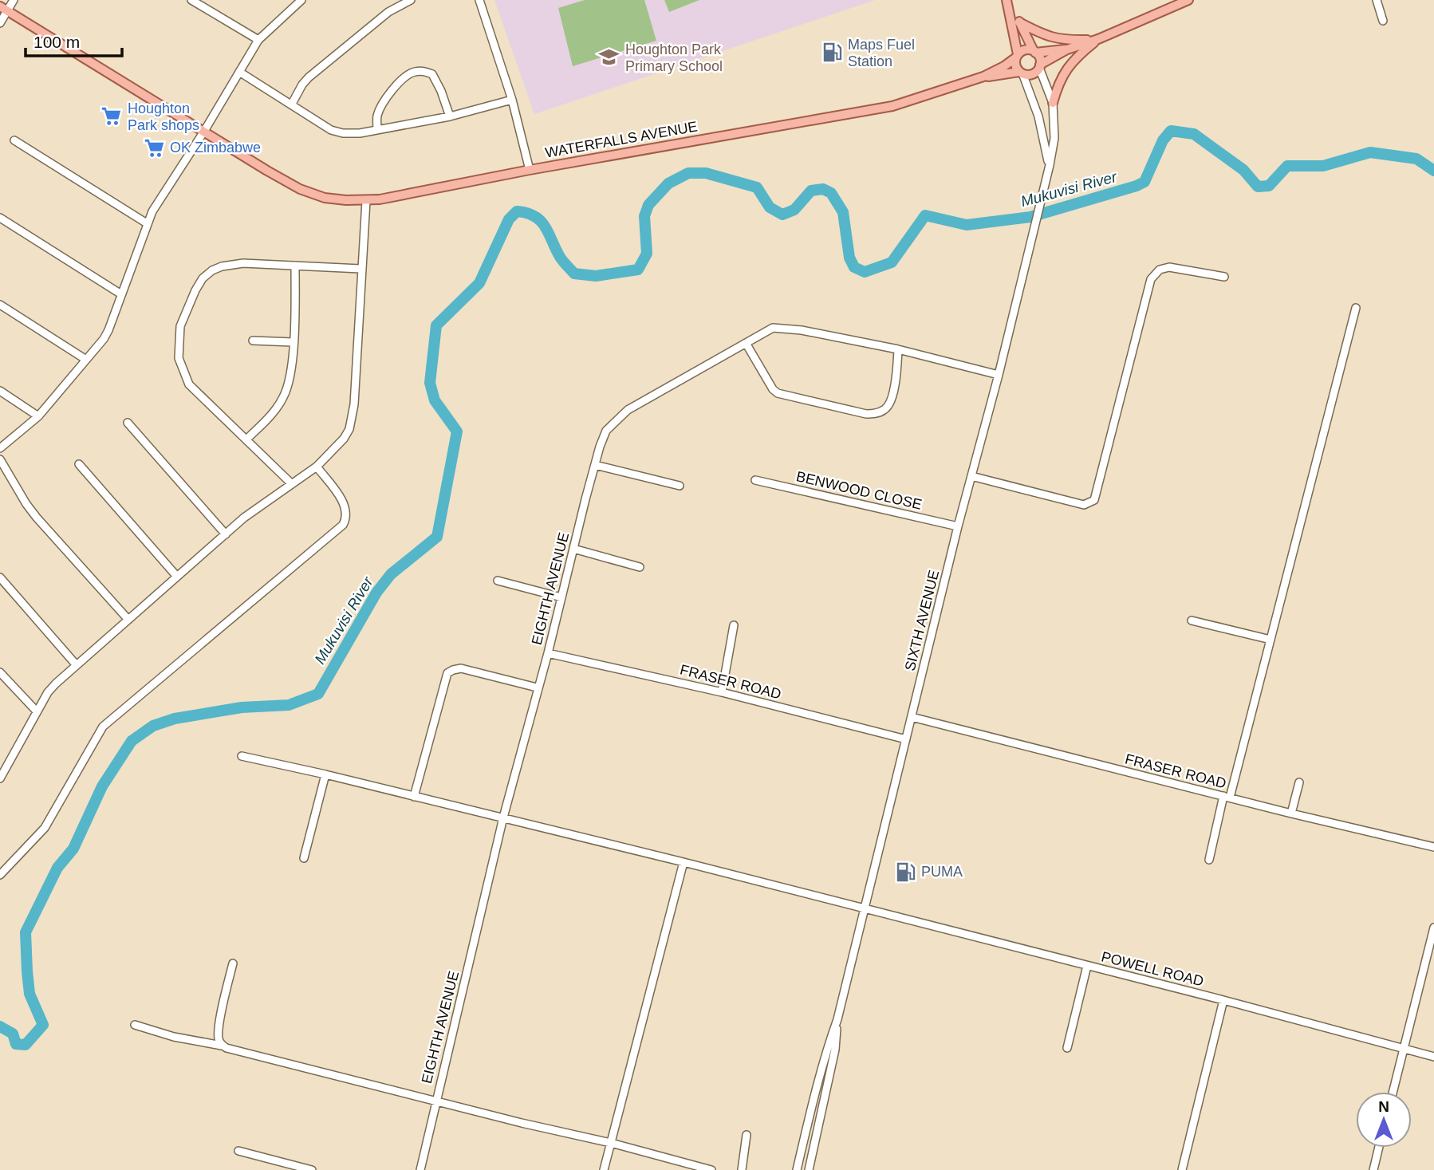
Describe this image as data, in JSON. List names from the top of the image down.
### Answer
{
  "streets": {
    "main road": ["WATERFALLS AVENUE"],
    "street": [
      "BENWOOD CLOSE",
      "EIGHTH AVENUE",
      "SIXTH AVENUE",
      "FRASER ROAD",
      "POWELL ROAD"
    ]
  },
  "crossings": [
    ["WATERFALLS AVENUE", "SIXTH AVENUE"],
    ["BENWOOD CLOSE", "SIXTH AVENUE"],
    ["EIGHTH AVENUE", "SIXTH AVENUE"],
    ["EIGHTH AVENUE", "FRASER ROAD"],
    ["EIGHTH AVENUE", "POWELL ROAD"],
    ["SIXTH AVENUE", "FRASER ROAD"],
    ["SIXTH AVENUE", "POWELL ROAD"]
  ],
  "water": ["Mukuvisi River"],
  "places": {
    "fuel station": ["Maps Fuel Station", "PUMA"],
    "school or university": ["Houghton Park Primary School"],
    "supermarket": ["Houghton Park shops", "OK Zimbabwe"]
  },
  "scale_bar": "100 m",
  "north": "top"
}
